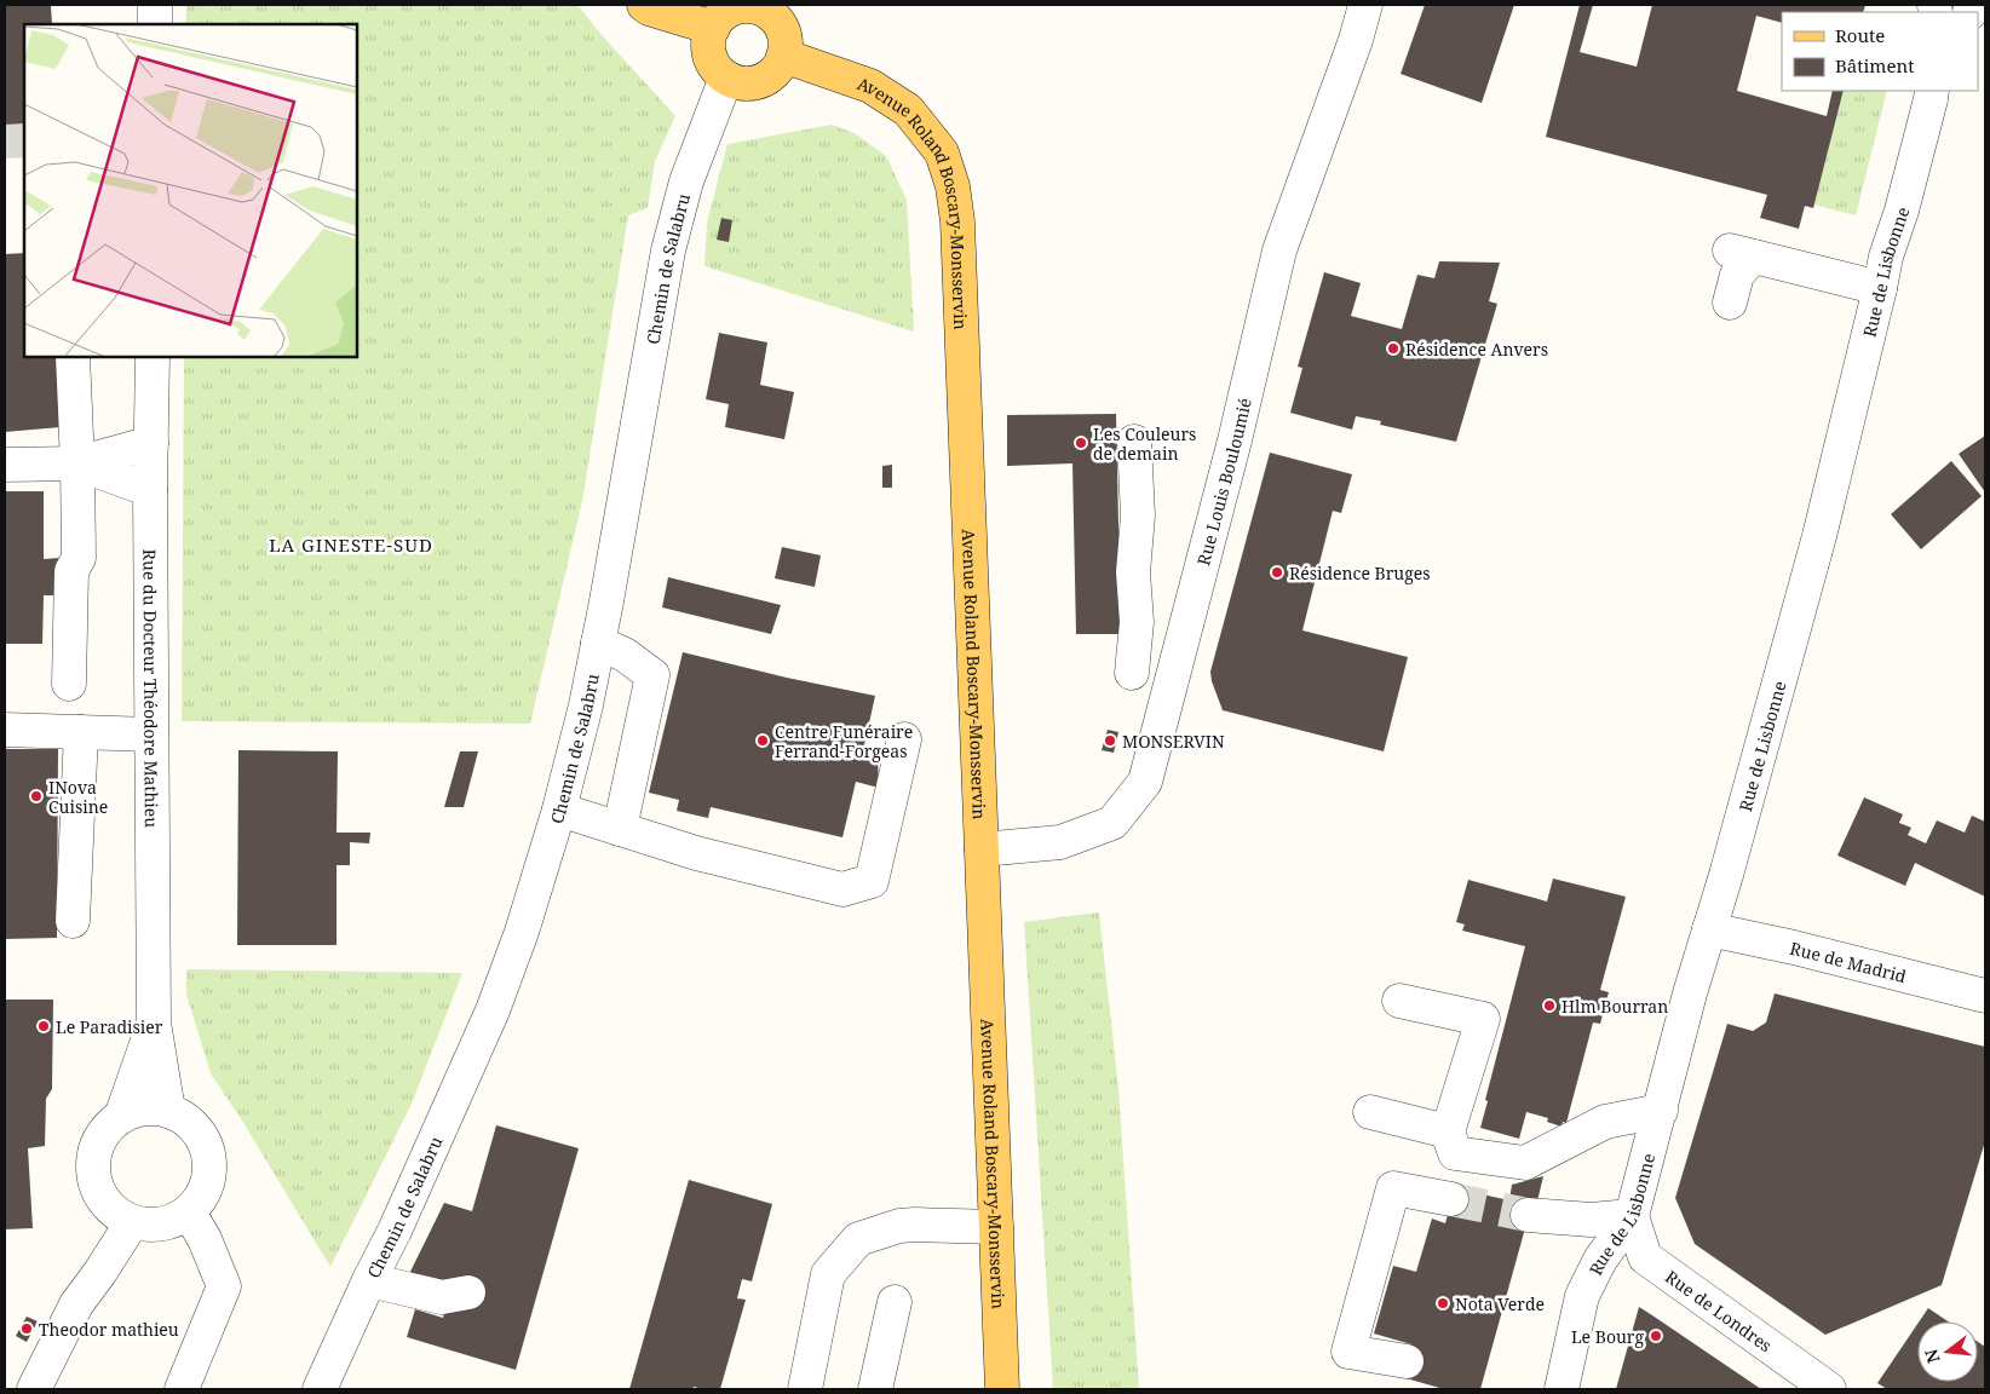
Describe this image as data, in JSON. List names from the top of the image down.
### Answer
{
  "streets": {
    "main road": ["Avenue Roland Boscary-Monsservin"],
    "street": [
      "Chemin de Salabru",
      "Rue de Lisbonne",
      "Rue Louis Bouloumié",
      "Rue du Docteur Théodore Mathieu",
      "Rue de Madrid",
      "Rue de Londres"
    ]
  },
  "crossings": [
    ["Avenue Roland Boscary-Monsservin", "Chemin de Salabru"],
    ["Avenue Roland Boscary-Monsservin", "Rue Louis Bouloumié"],
    ["Rue de Lisbonne", "Rue de Madrid"],
    ["Rue de Lisbonne", "Rue de Londres"]
  ],
  "districts": ["LA GINESTE-SUD"],
  "places": [
    "Résidence Anvers",
    "Les Couleurs de demain",
    "Résidence Bruges",
    "Centre Funéraire Ferrand-Forgeas",
    "MONSERVIN",
    "INova Cuisine",
    "Hlm Bourran",
    "Le Paradisier",
    "Nota Verde",
    "Theodor mathieu",
    "Le Bourg"
  ],
  "legend": ["Route", "Bâtiment"],
  "north": "left"
}
